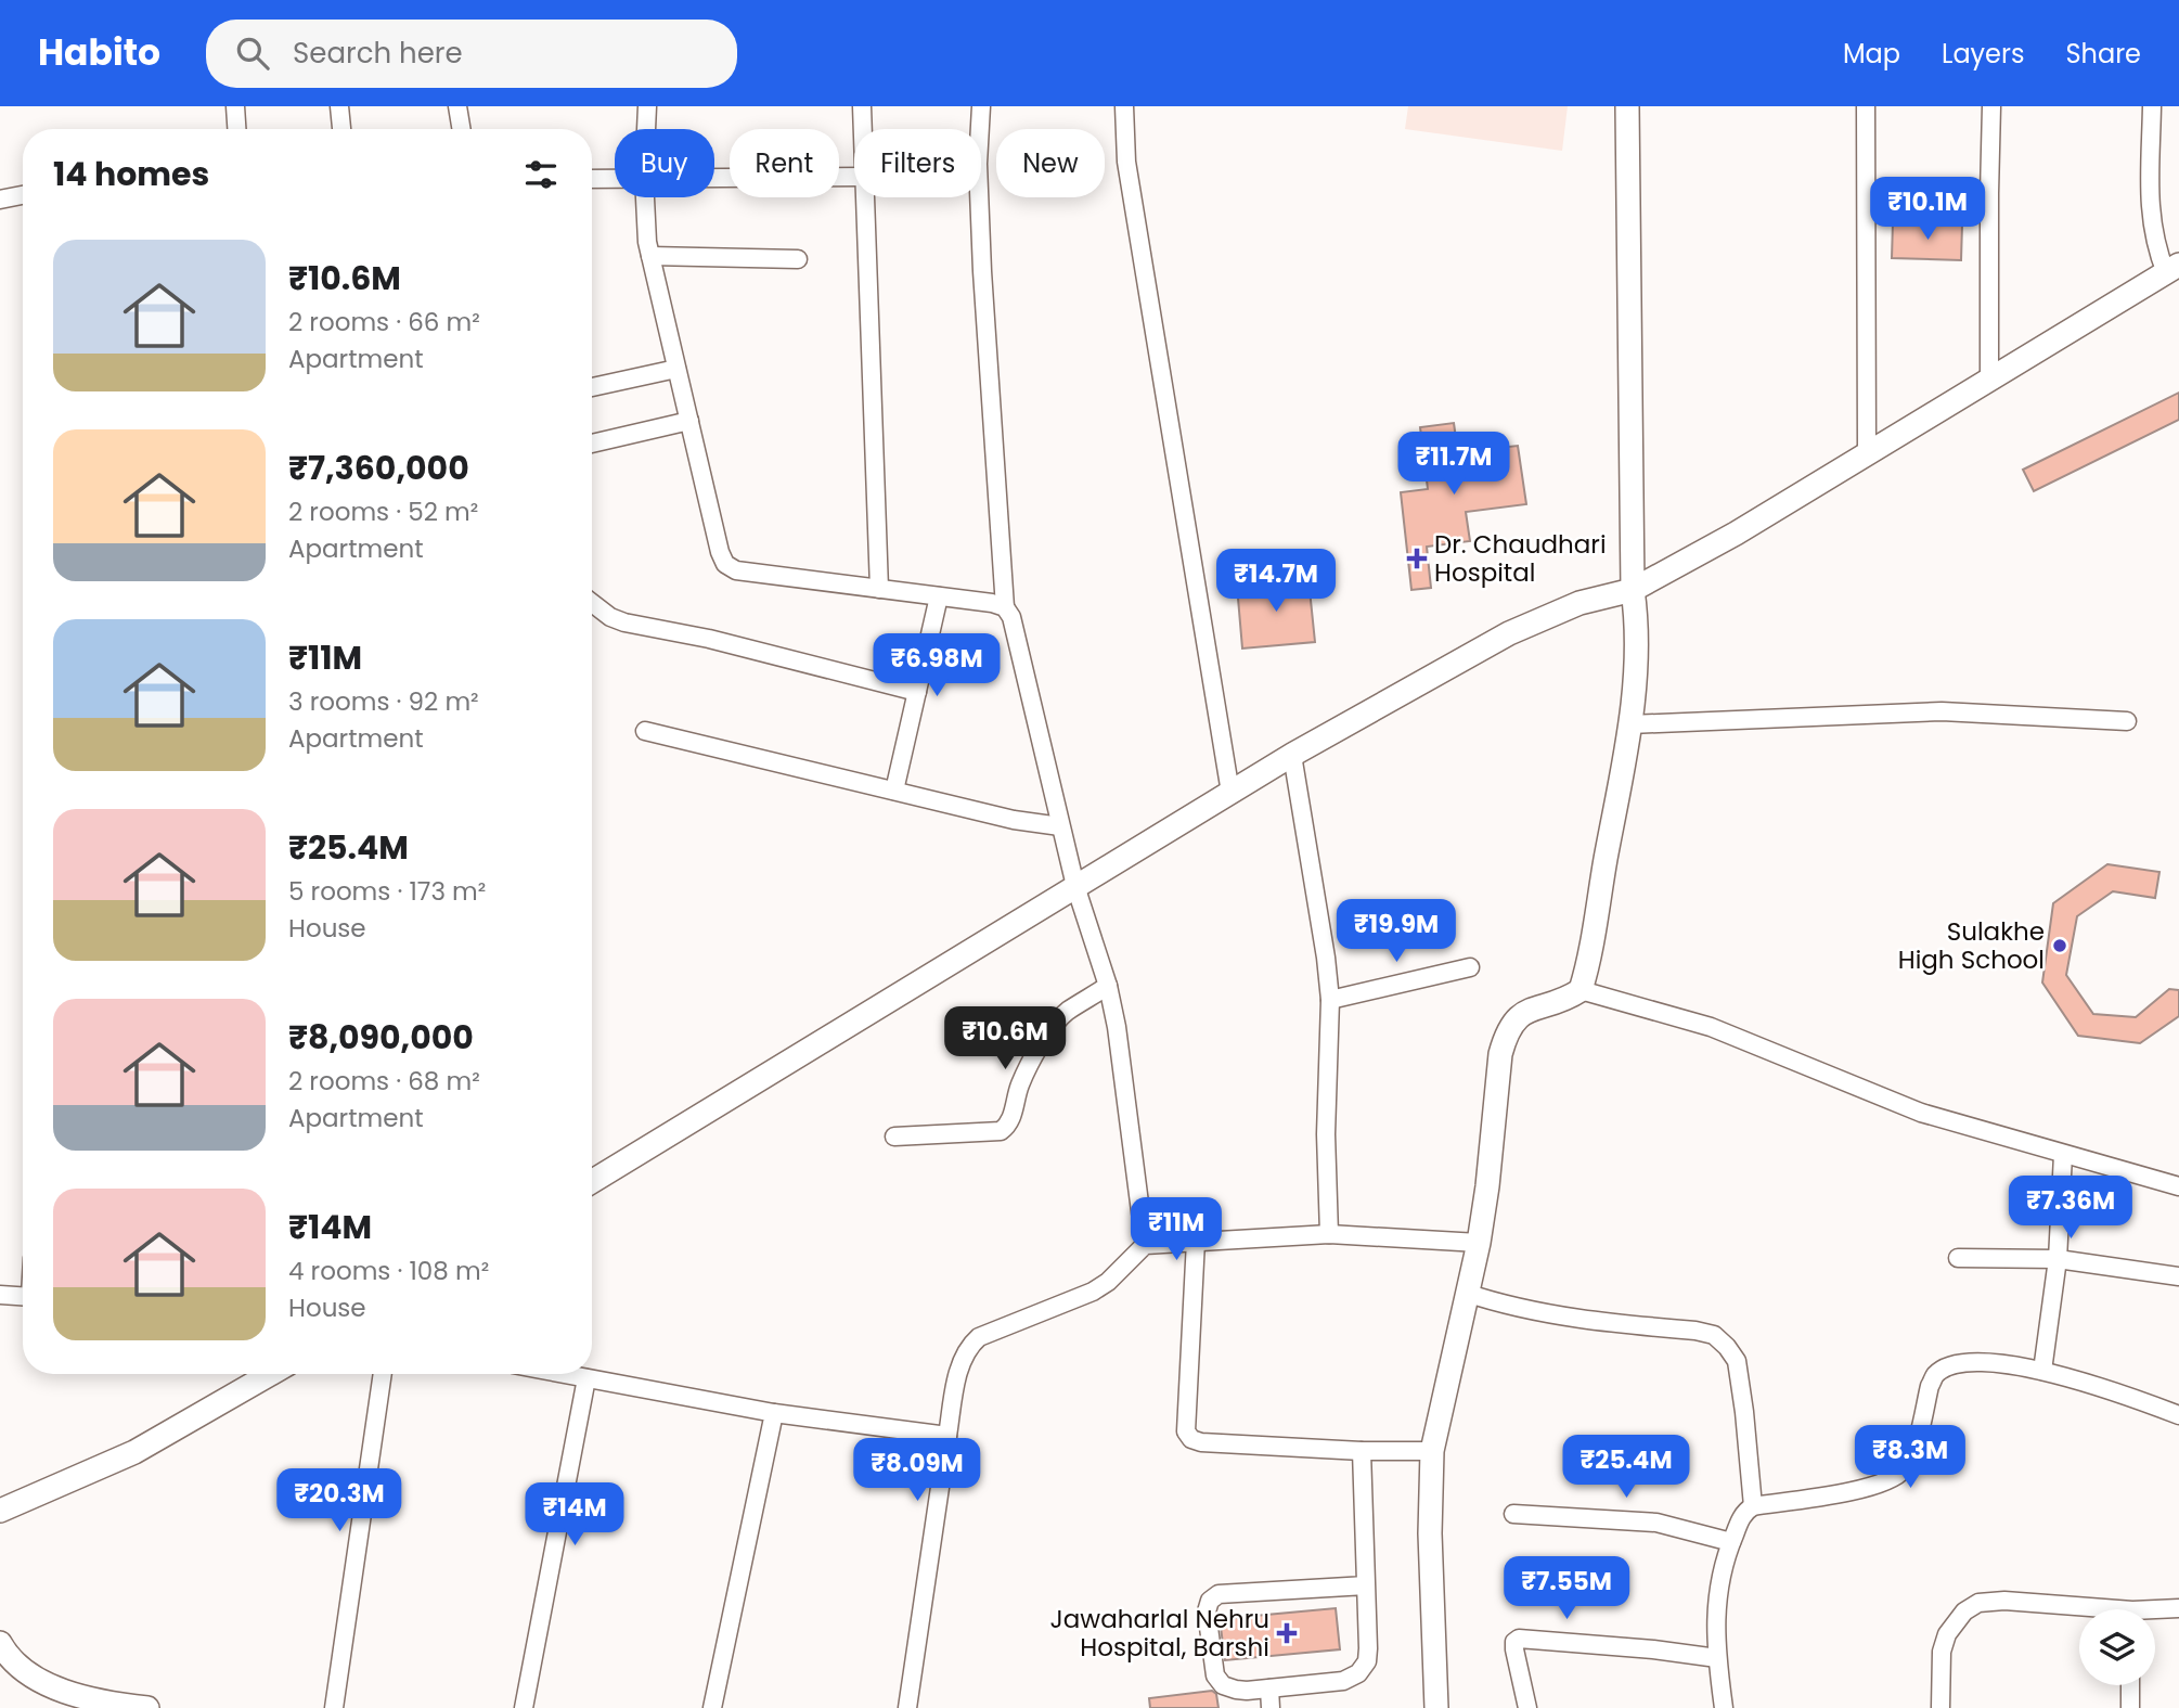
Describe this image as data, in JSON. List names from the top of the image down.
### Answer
{
  "places": {
    "health": ["Dr. Chaudhari Hospital", "Jawaharlal Nehru Hospital, Barshi"],
    "other": ["Sulakhe High School"]
  },
  "page": {
    "header": "Habito",
    "search": "Search here",
    "nav": ["Map", "Layers", "Share"],
    "chip": [
      "Buy",
      "Rent",
      "Filters",
      "New"
    ],
    "heading": "14 homes",
    "price": [
      "₹10.1M",
      "₹11.7M",
      "₹14.7M",
      "₹6.98M",
      "₹19.9M",
      "₹10.6M",
      "₹7.36M",
      "₹11M",
      "₹8.3M",
      "₹25.4M",
      "₹8.09M",
      "₹20.3M",
      "₹14M",
      "₹7.55M"
    ],
    "list": [
      {
        "name": "₹10.6M",
        "note": "2 rooms · 66 m² · Apartment"
      },
      {
        "name": "₹7,360,000",
        "note": "2 rooms · 52 m² · Apartment"
      },
      {
        "name": "₹11M",
        "note": "3 rooms · 92 m² · Apartment"
      },
      {
        "name": "₹25.4M",
        "note": "5 rooms · 173 m² · House"
      },
      {
        "name": "₹8,090,000",
        "note": "2 rooms · 68 m² · Apartment"
      },
      {
        "name": "₹14M",
        "note": "4 rooms · 108 m² · House"
      }
    ]
  }
}
